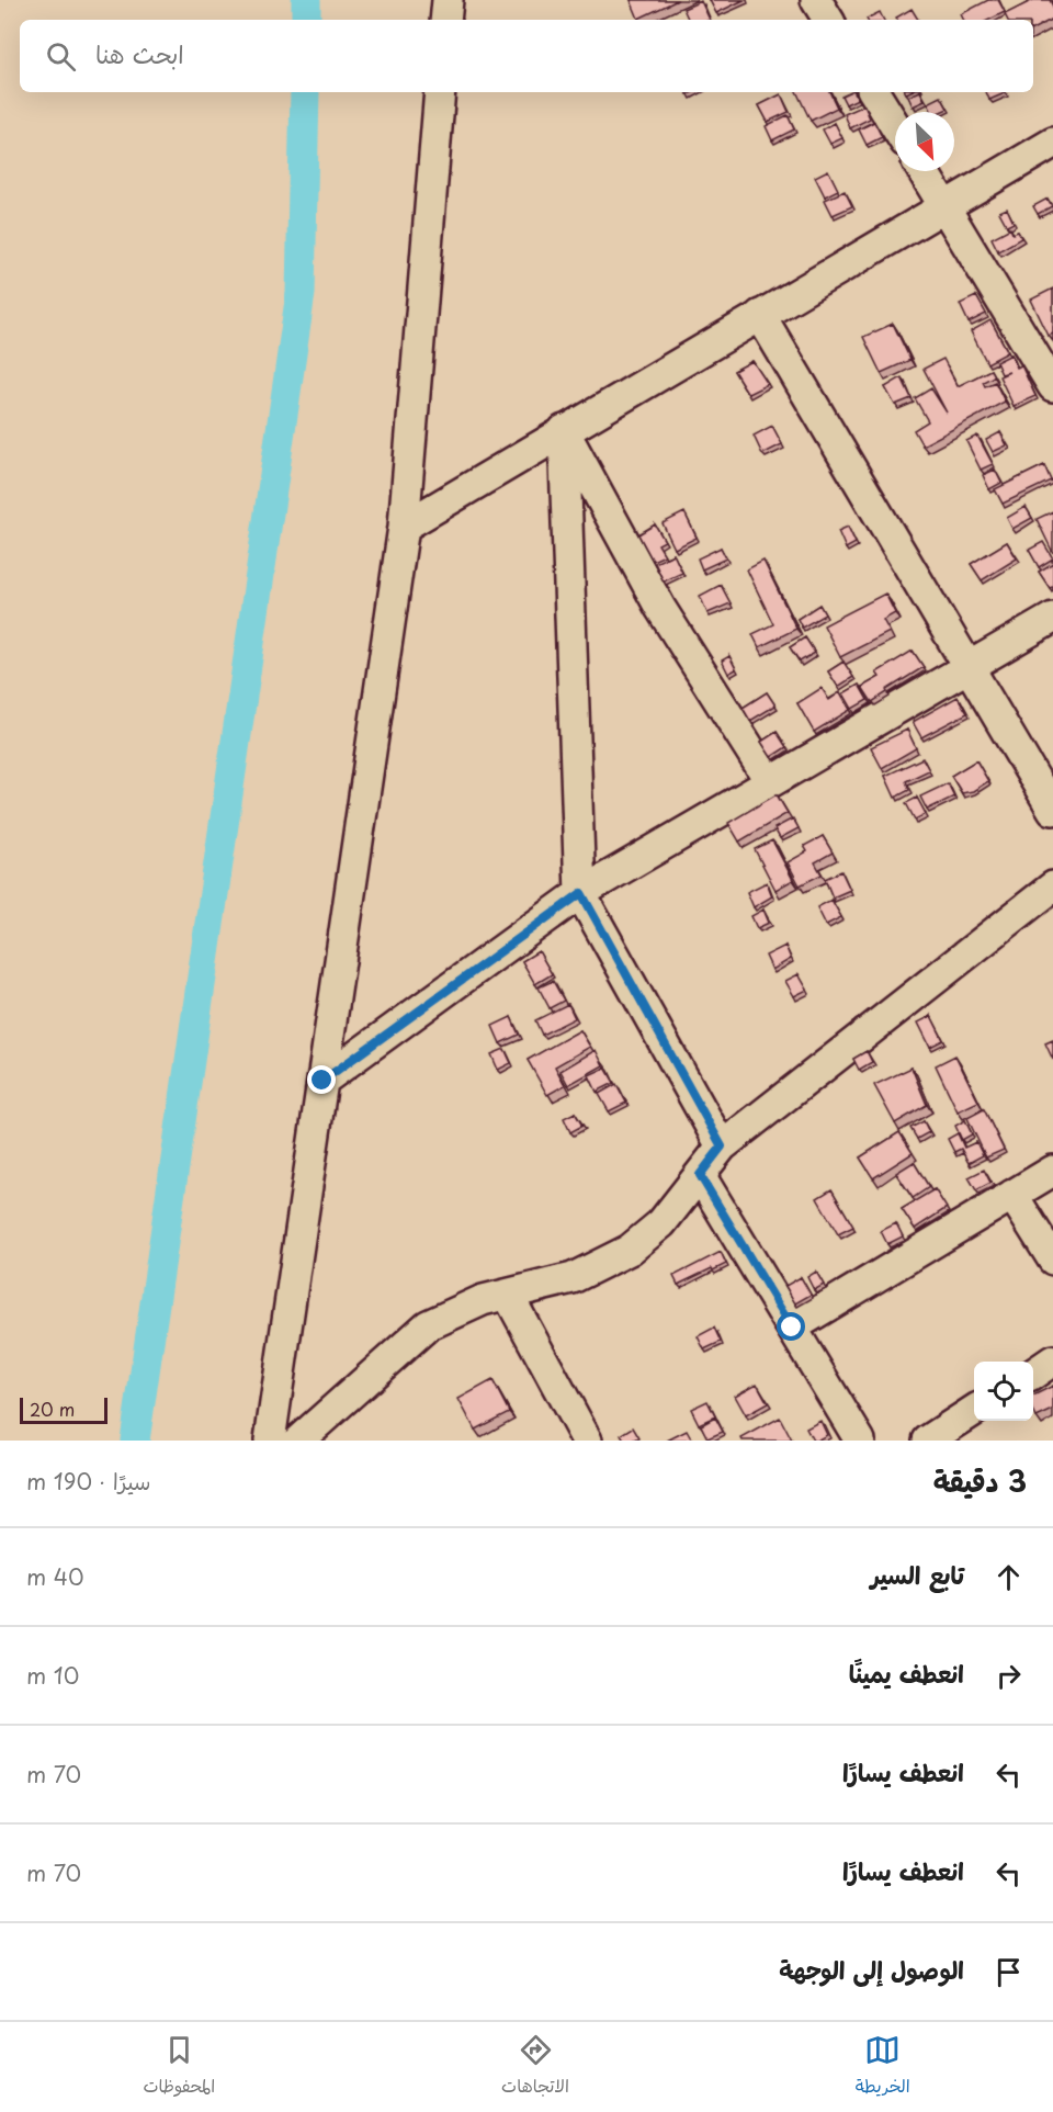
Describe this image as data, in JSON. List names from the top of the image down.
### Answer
{
  "scale_bar": "20 m",
  "north": "bottom right",
  "page": {
    "search": "ابحث هنا",
    "scale": "20 m",
    "heading": ["3 دقيقة", "سيرًا · 190 m"],
    "list": [
      ["تابع السير", "40 m"],
      ["انعطف يمينًا", "10 m"],
      ["انعطف يسارًا", "70 m"],
      ["انعطف يسارًا", "70 m"],
      "الوصول إلى الوجهة"
    ],
    "nav": ["الخريطة", "الاتجاهات", "المحفوظات"]
  }
}
